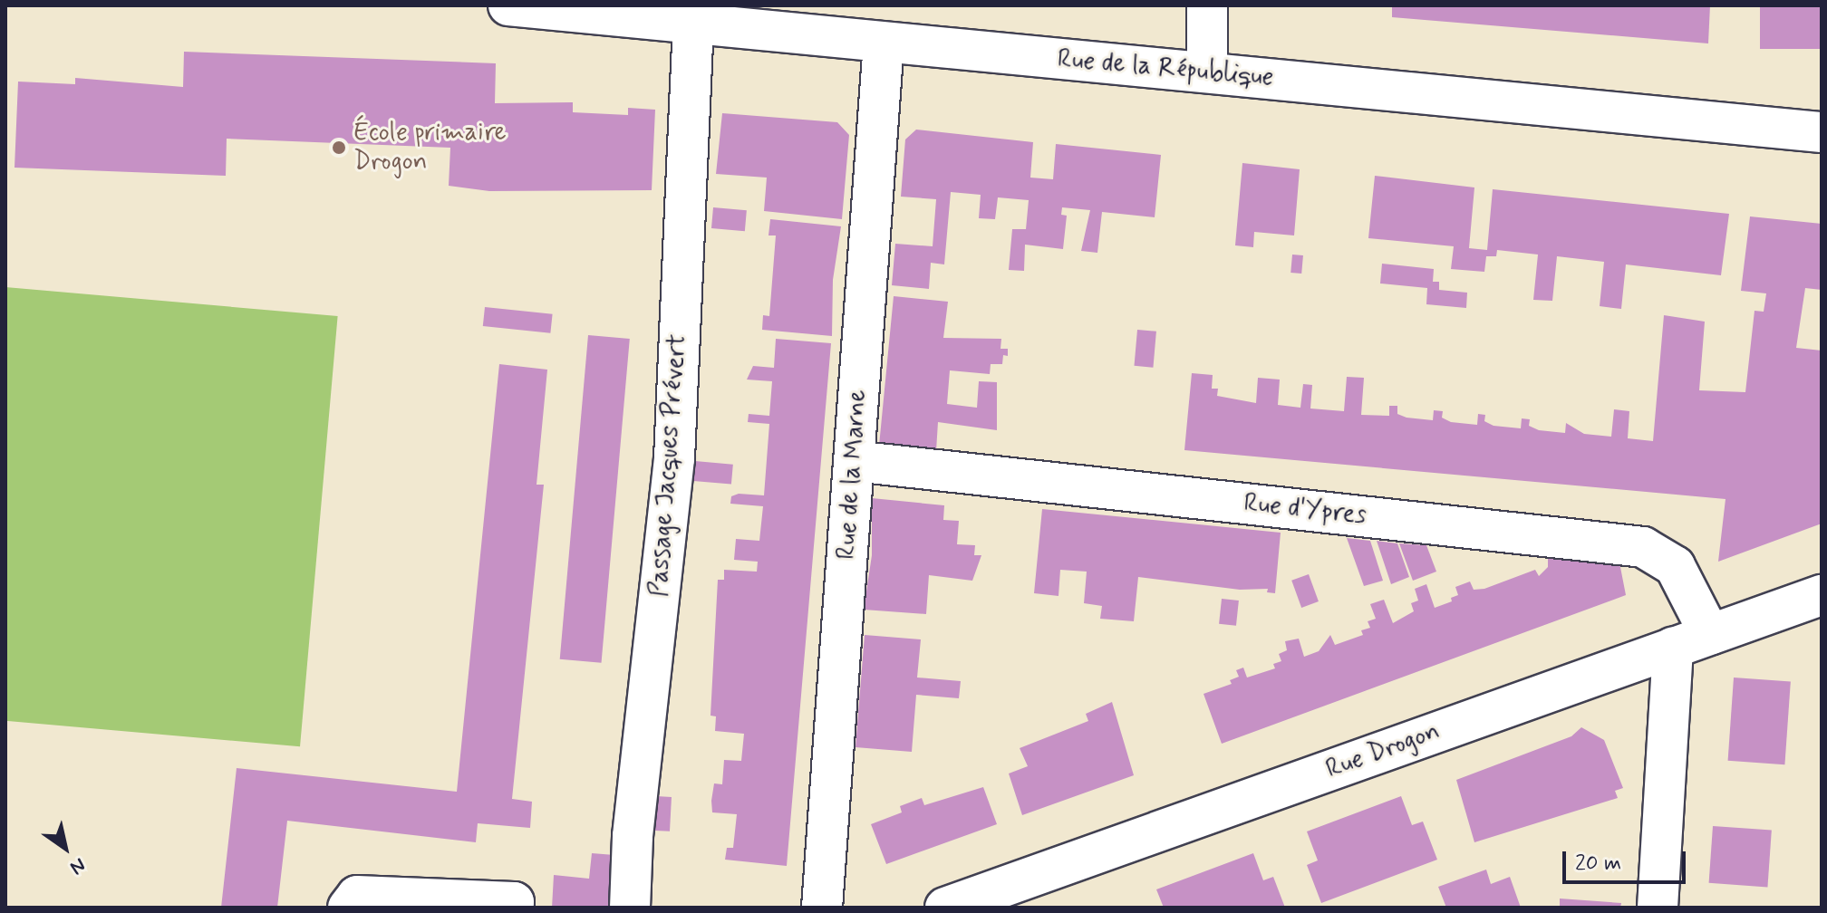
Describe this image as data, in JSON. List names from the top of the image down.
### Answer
{
  "streets": {
    "street": [
      "Rue de la République",
      "Passage Jacques Prévert",
      "Rue de la Marne",
      "Rue d'Ypres",
      "Rue Drogon"
    ]
  },
  "crossings": [
    ["Rue de la République", "Passage Jacques Prévert"],
    ["Rue de la République", "Rue de la Marne"],
    ["Rue de la Marne", "Rue d'Ypres"],
    ["Rue d'Ypres", "Rue Drogon"]
  ],
  "places": ["École primaire Drogon"],
  "scale_bar": "20 m",
  "north": "bottom right"
}
